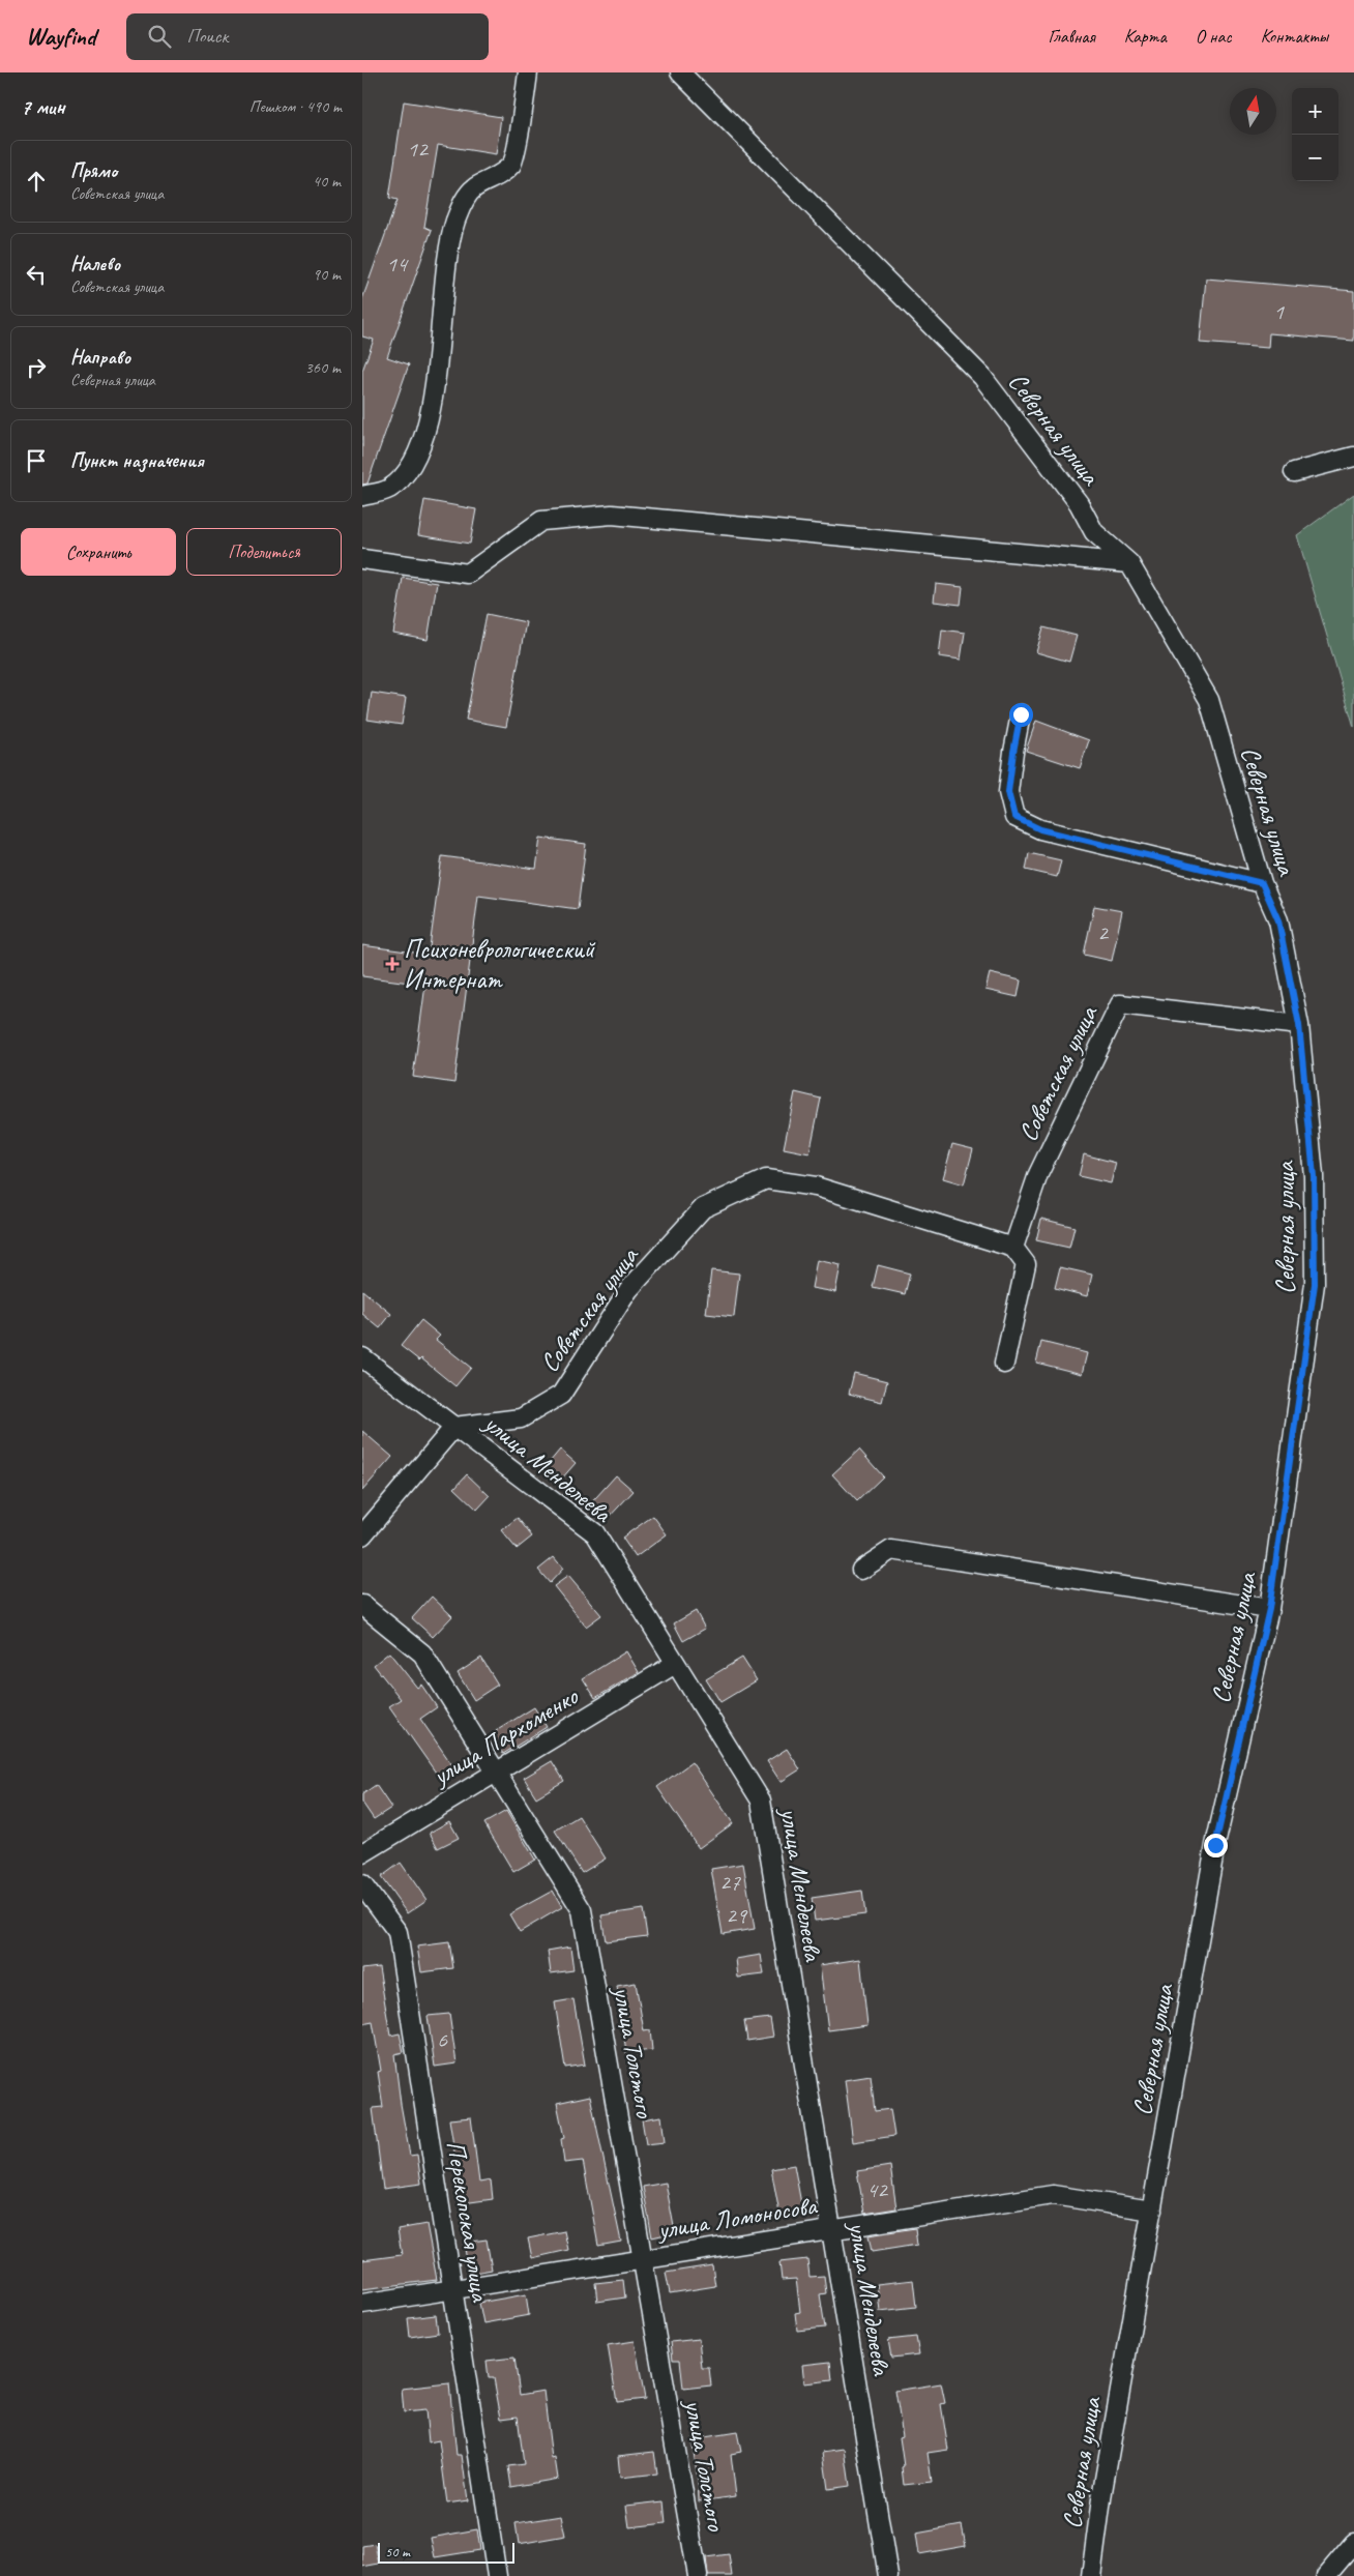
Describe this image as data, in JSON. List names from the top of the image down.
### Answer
{
  "streets": {
    "street": [
      "Северная улица",
      "Советская улица",
      "улица Менделеева",
      "улица Пархоменко",
      "улица Толстого",
      "улица Ломоносова",
      "Перекопская улица"
    ]
  },
  "crossings": [
    ["Северная улица", "Советская улица"],
    ["Северная улица", "улица Ломоносова"],
    ["Советская улица", "улица Менделеева"],
    ["улица Менделеева", "улица Пархоменко"],
    ["улица Менделеева", "улица Ломоносова"],
    ["улица Пархоменко", "улица Толстого"],
    ["улица Толстого", "улица Ломоносова"],
    ["улица Ломоносова", "Перекопская улица"]
  ],
  "places": {
    "health": ["Психоневрологический Интернат"]
  },
  "house_numbers": [
    "12",
    "14",
    "1",
    "2",
    "27",
    "29",
    "6",
    "42"
  ],
  "scale_bar": "50 m",
  "north": "top",
  "page": {
    "header": "Wayfind",
    "search": "Поиск",
    "nav": [
      "Главная",
      "Карта",
      "О нас",
      "Контакты"
    ],
    "heading": ["7 мин", "Пешком · 490 m"],
    "map_buttons": ["+", "−"],
    "list": [
      ["Прямо", "Советская улица", "40 m"],
      ["Налево", "Советская улица", "90 m"],
      ["Направо", "Северная улица", "360 m"],
      "Пункт назначения"
    ],
    "buttons": ["Сохранить", "Поделиться"],
    "scale": "50 m"
  }
}
